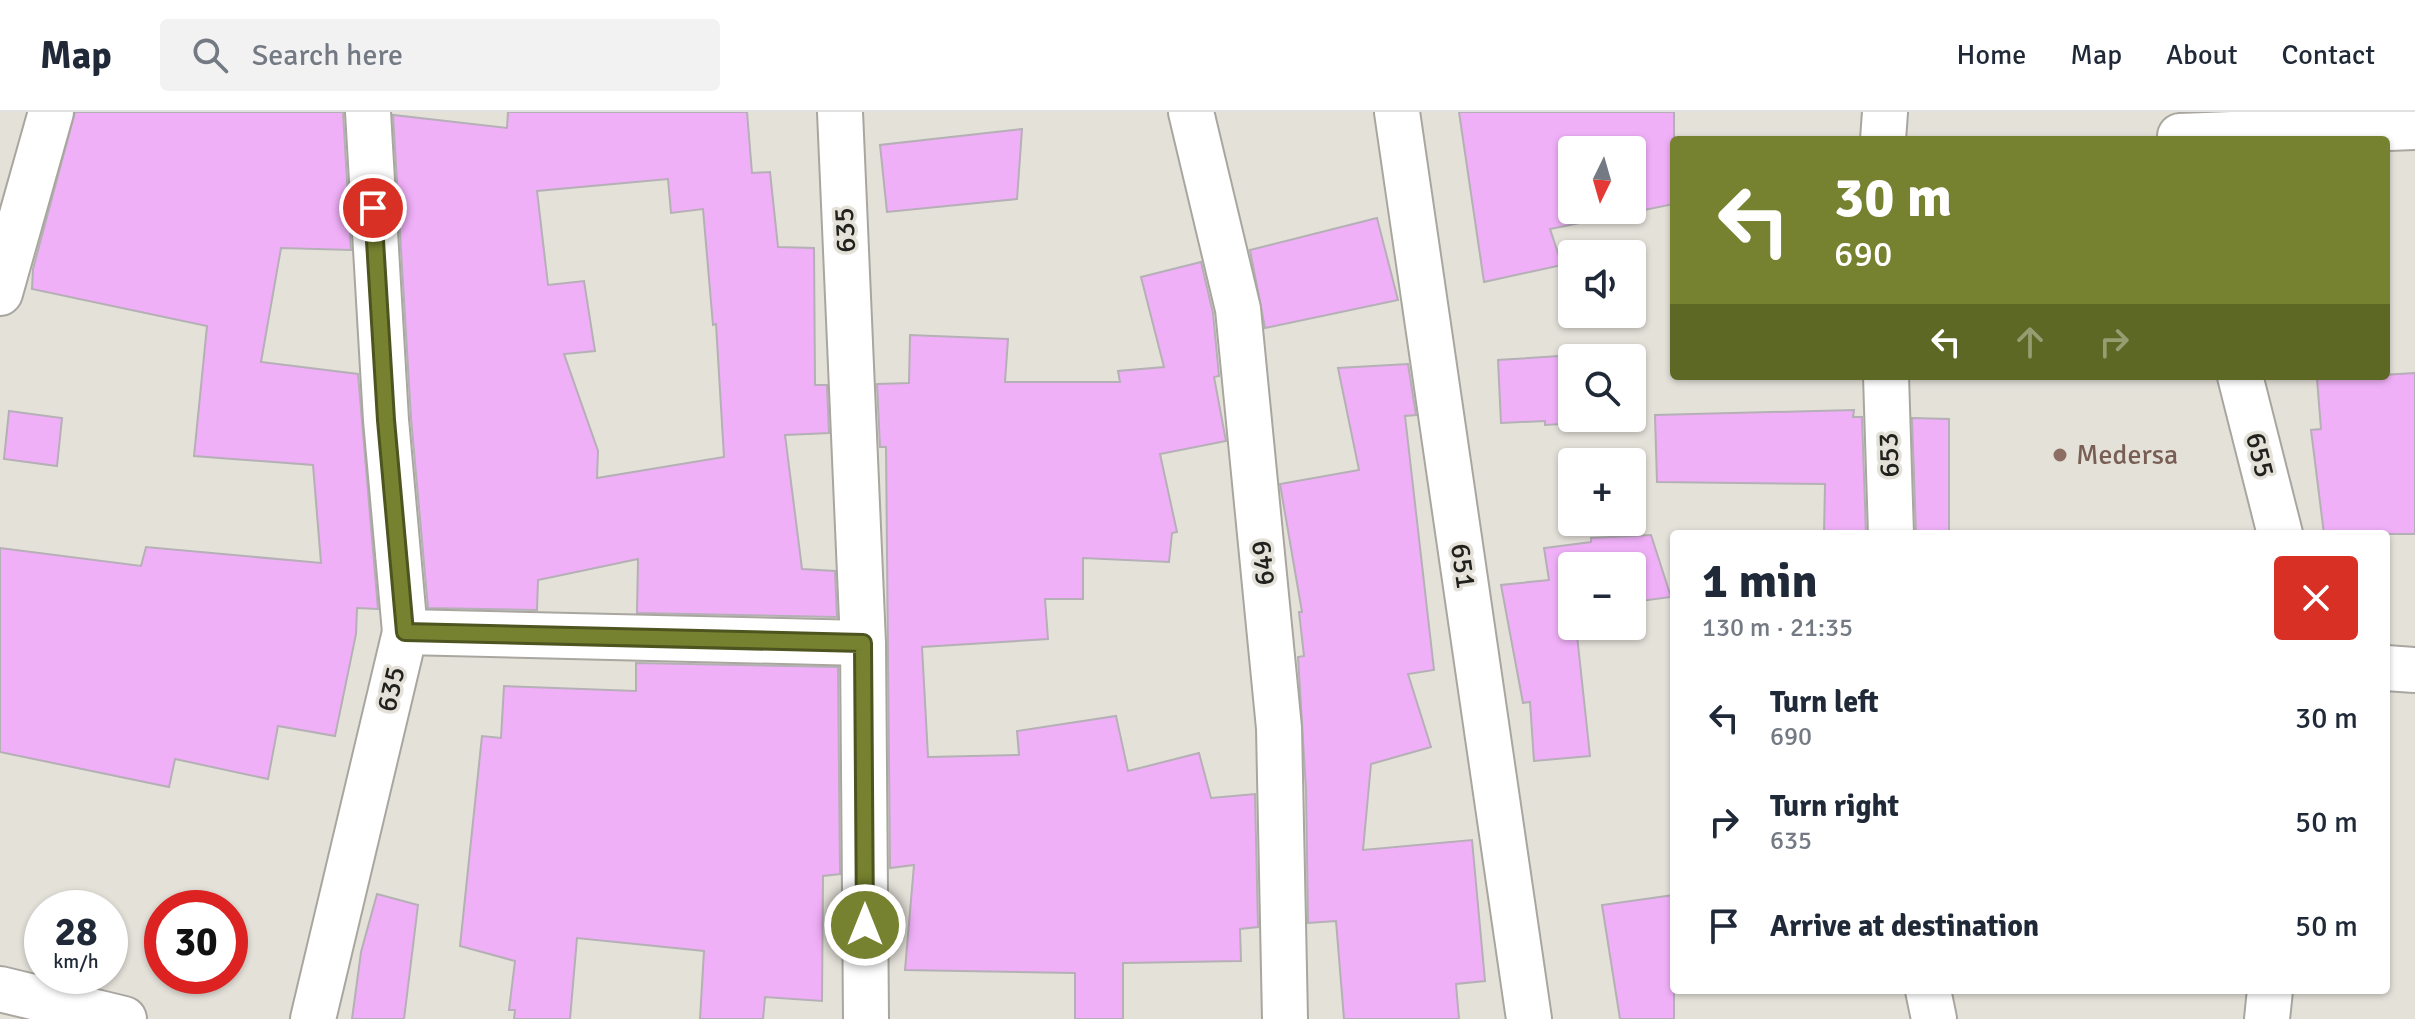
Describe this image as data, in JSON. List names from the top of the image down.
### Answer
{
  "streets": {
    "street": [
      "635",
      "653",
      "655",
      "649",
      "651"
    ]
  },
  "places": ["Medersa"],
  "north": "bottom",
  "page": {
    "header": "Map",
    "search": "Search here",
    "nav": [
      "Home",
      "Map",
      "About",
      "Contact"
    ],
    "map_buttons": ["+", "−"],
    "turn": ["30 m", "690"],
    "heading": ["1 min", "130 m · 21:35"],
    "list": [
      {
        "name": "Turn left",
        "note": "690",
        "value": "30 m"
      },
      {
        "name": "Turn right",
        "note": "635",
        "value": "50 m"
      },
      {
        "name": "Arrive at destination",
        "value": "50 m"
      }
    ],
    "speed": "28 km/h",
    "limit": "30"
  }
}
